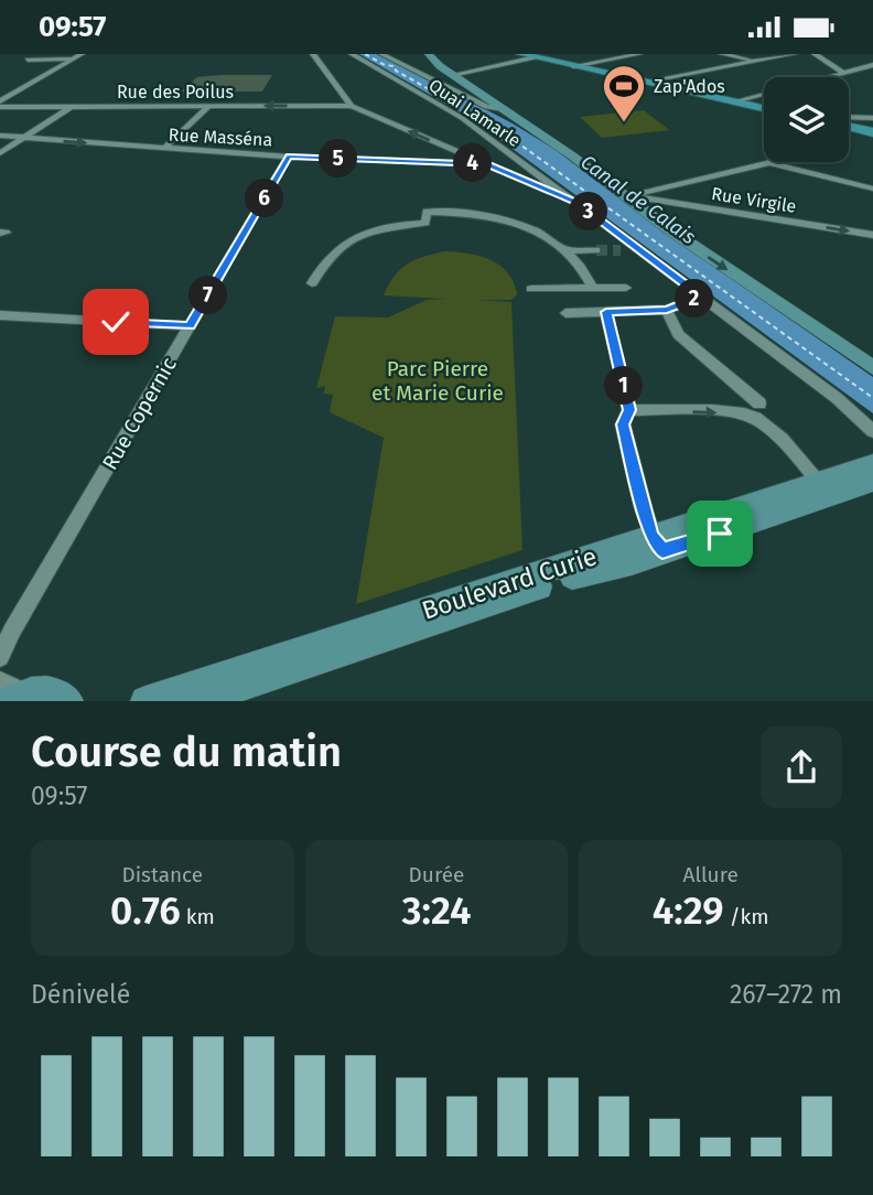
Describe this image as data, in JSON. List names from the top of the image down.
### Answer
{
  "streets": {
    "street": [
      "Rue des Poilus",
      "Quai Lamarle",
      "Rue Masséna",
      "Rue Virgile",
      "Rue Copernic",
      "Boulevard Curie"
    ]
  },
  "crossings": [
    ["Rue Masséna", "Rue Copernic"]
  ],
  "one_way": ["Rue des Poilus"],
  "water": ["Canal de Calais"],
  "parks": ["Parc Pierre et Marie Curie"],
  "places": {
    "sports": ["Zap'Ados"]
  },
  "page": {
    "status": "09:57",
    "pins": [
      "5",
      "4",
      "6",
      "3",
      "7",
      "2",
      "1"
    ],
    "heading": ["Course du matin", "09:57"],
    "stats": [
      ["Distance", "0.76 km"],
      ["Durée", "3:24"],
      ["Allure", "4:29 /km"]
    ],
    "chart": ["Dénivelé", "267–272 m"]
  }
}
